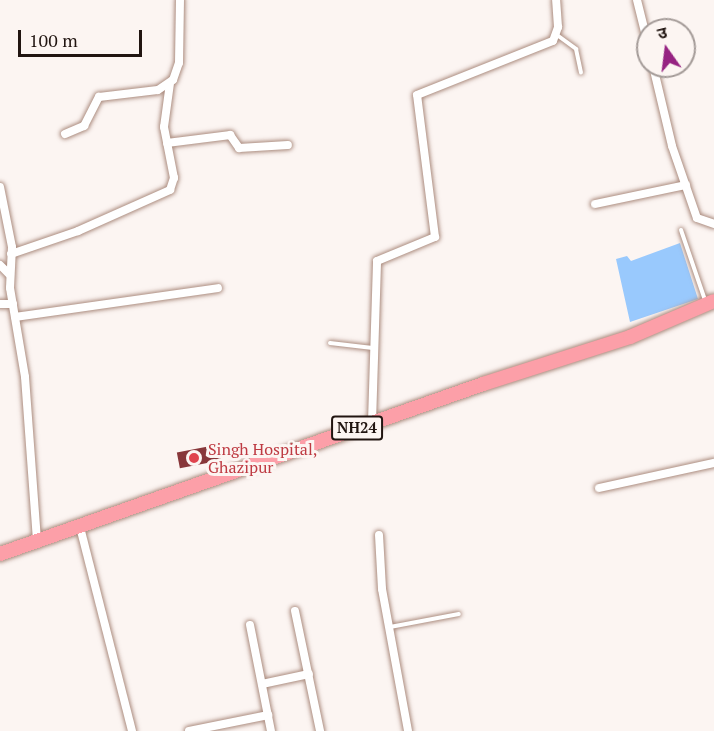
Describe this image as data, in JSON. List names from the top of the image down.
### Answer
{
  "streets": {
    "highway": ["NH24"]
  },
  "places": ["Singh Hospital, Ghazipur"],
  "scale_bar": "100 m",
  "north": "top"
}
